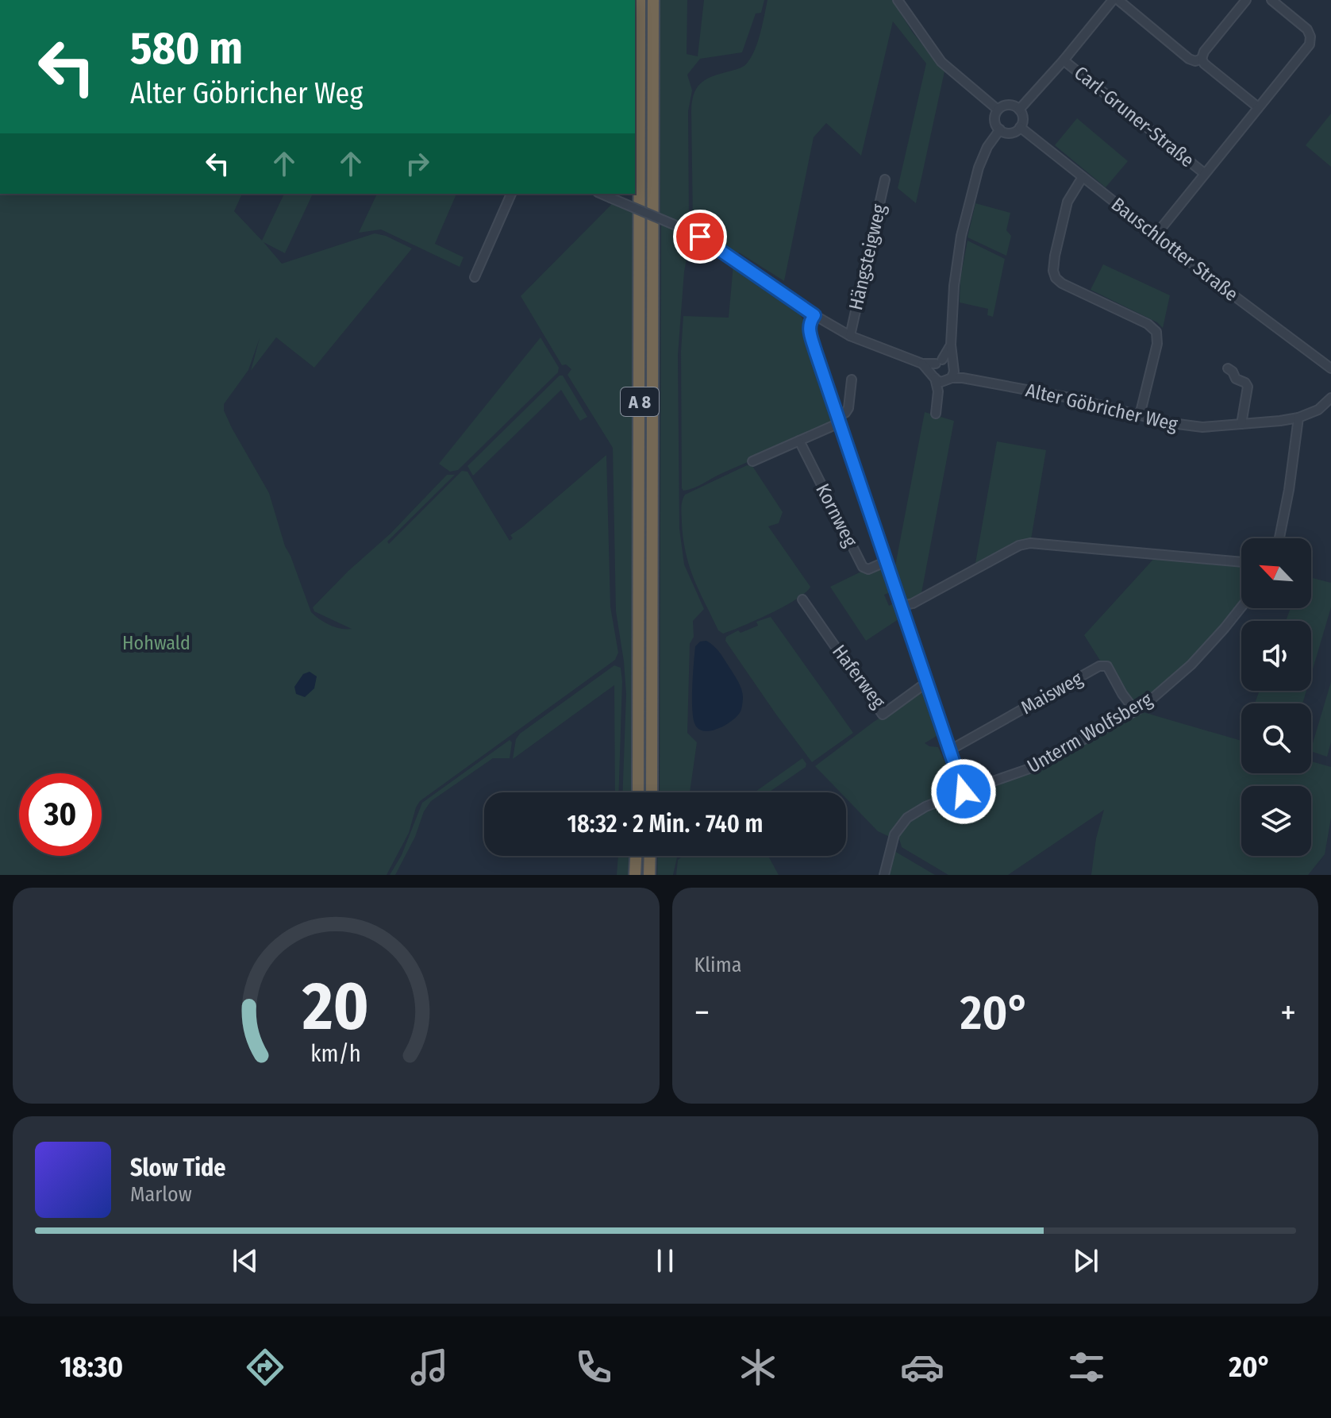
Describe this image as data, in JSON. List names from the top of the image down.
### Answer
{
  "streets": {
    "highway": ["A 8"],
    "street": [
      "Carl-Gruner-Straße",
      "Bauschlotter Straße",
      "Hängsteigweg",
      "Alter Göbricher Weg",
      "Kornweg",
      "Haferweg",
      "Maisweg",
      "Unterm Wolfsberg"
    ]
  },
  "crossings": [
    ["Maisweg", "Unterm Wolfsberg"]
  ],
  "parks": ["Hohwald"],
  "north": "top left",
  "page": {
    "turn": ["580 m", "Alter Göbricher Weg"],
    "limit": "30",
    "trip": "18:32 · 2 Min. · 740 m",
    "tile": "Klima",
    "heat": ["−", "20°", "+"],
    "song": ["Slow Tide", "Marlow"],
    "tabs": ["18:30", "20°"],
    "gauge": ["20", "km/h"]
  }
}
